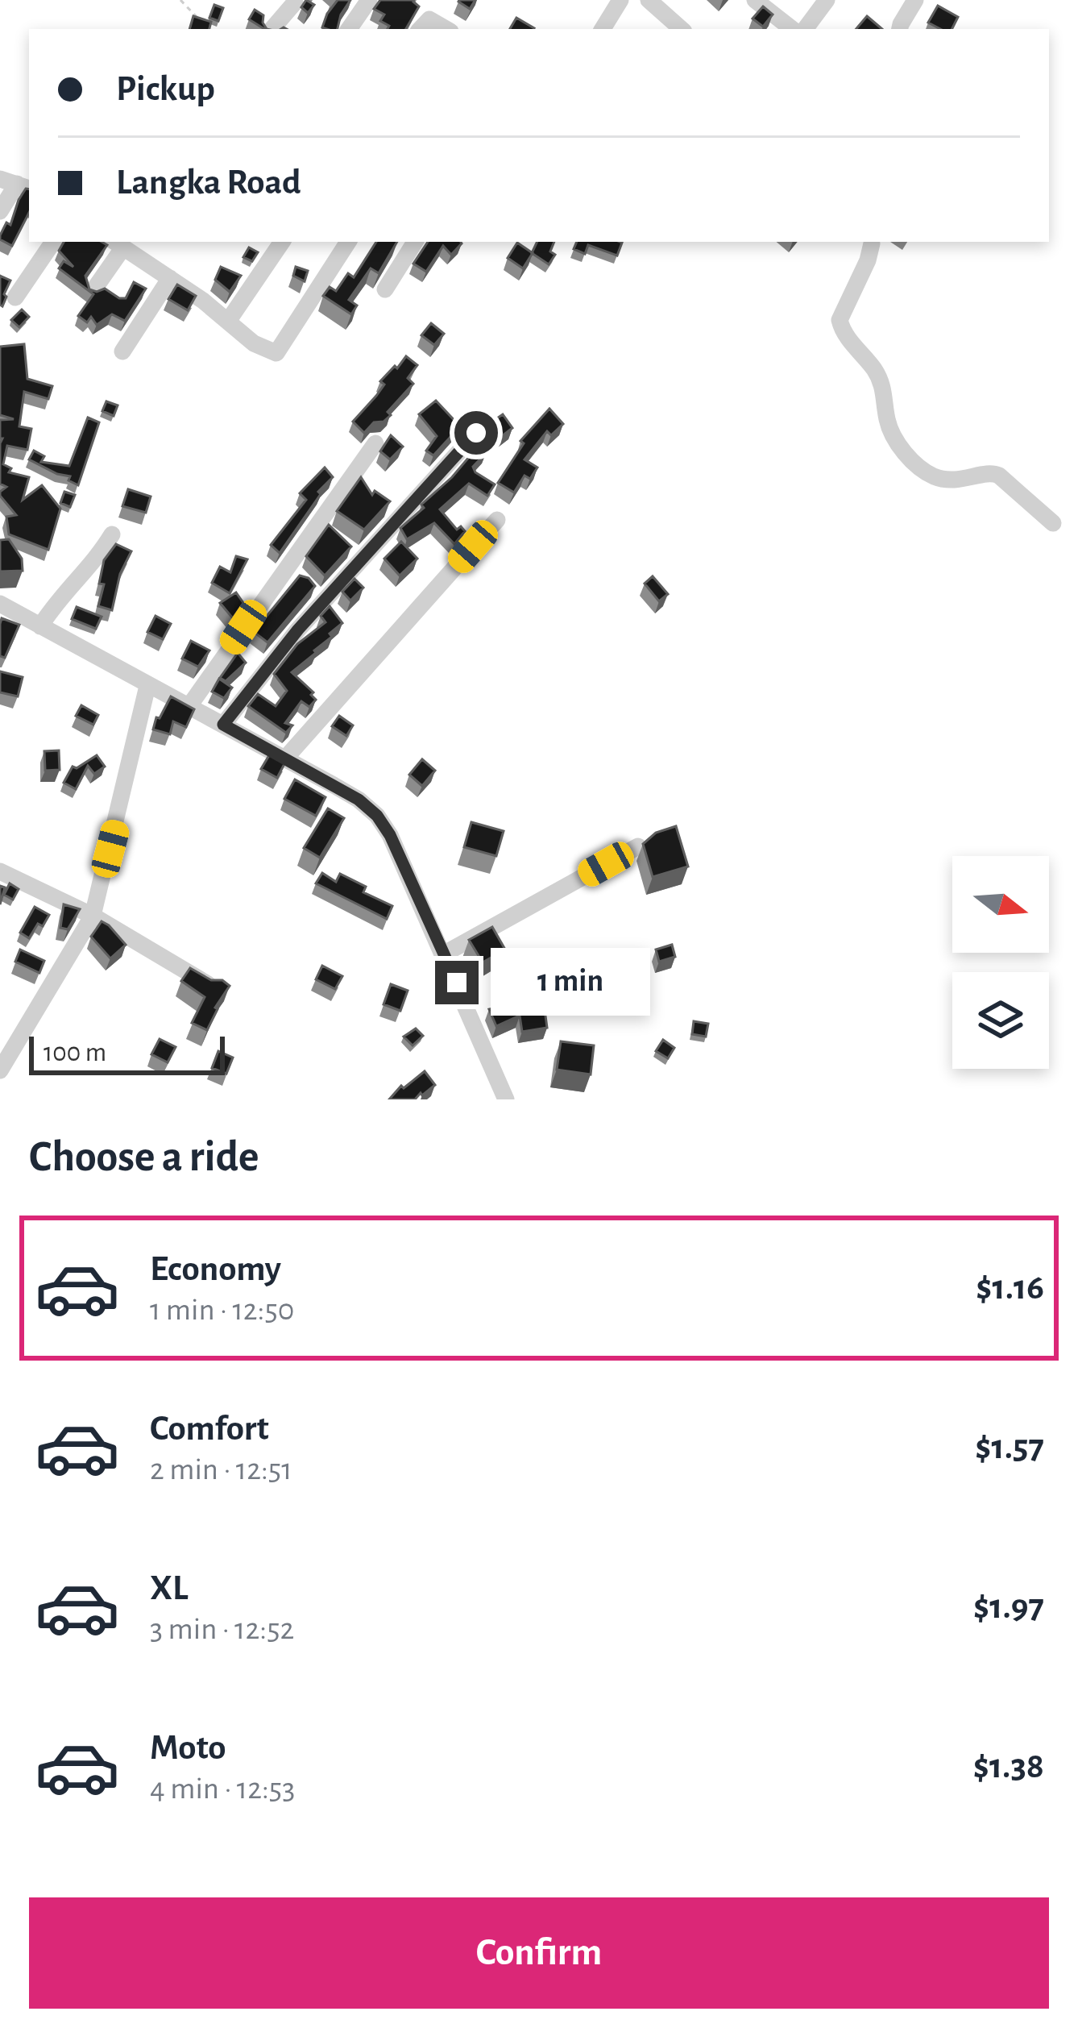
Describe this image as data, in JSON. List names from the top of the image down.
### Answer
{
  "scale_bar": "100 m",
  "north": "right",
  "page": {
    "banner": ["Pickup", "Langka Road"],
    "bubble": "1 min",
    "scale": "100 m",
    "heading": "Choose a ride",
    "list": [
      {
        "name": "Economy",
        "note": "1 min · 12:50",
        "value": "$1.16"
      },
      {
        "name": "Comfort",
        "note": "2 min · 12:51",
        "value": "$1.57"
      },
      {
        "name": "XL",
        "note": "3 min · 12:52",
        "value": "$1.97"
      },
      {
        "name": "Moto",
        "note": "4 min · 12:53",
        "value": "$1.38"
      }
    ],
    "buttons": "Confirm"
  }
}
